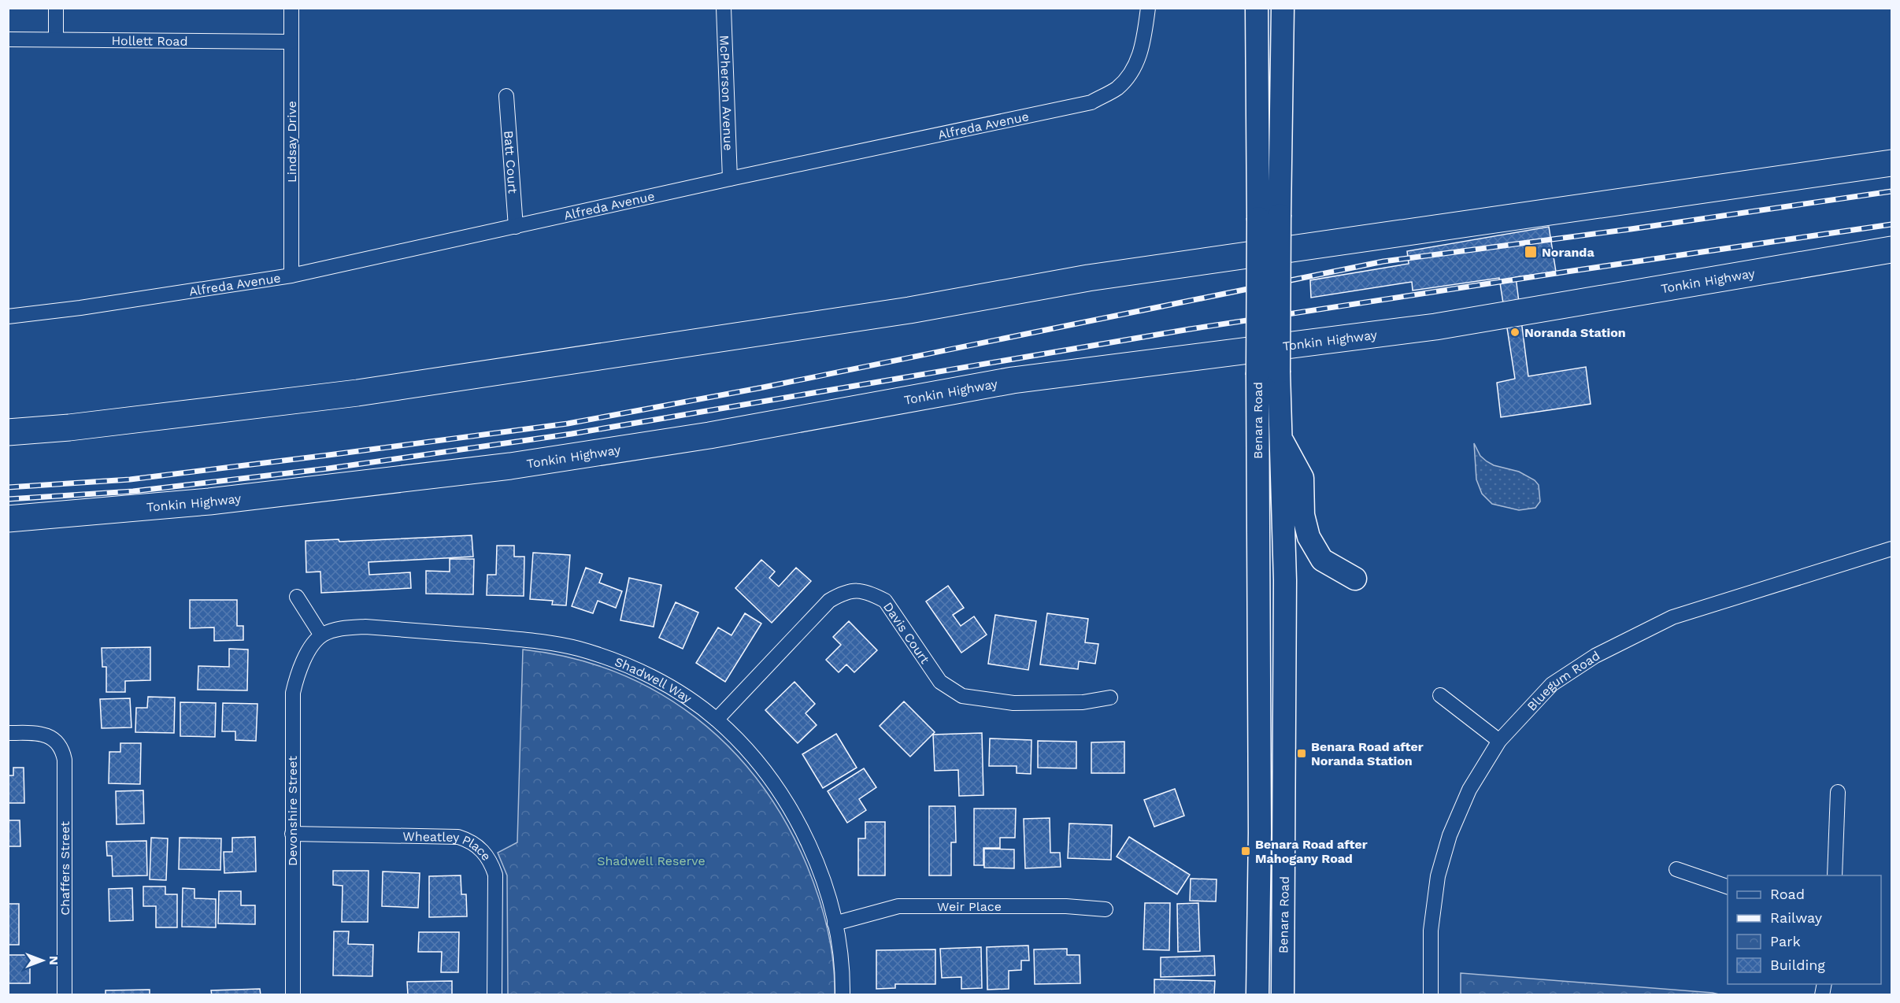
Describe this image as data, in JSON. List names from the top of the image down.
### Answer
{
  "streets": {
    "highway": ["Tonkin Highway"],
    "main road": ["Benara Road"],
    "street": [
      "Hollett Road",
      "McPherson Avenue",
      "Alfreda Avenue",
      "Lindsay Drive",
      "Batt Court",
      "Davis Court",
      "Shadwell Way",
      "Bluegum Road",
      "Devonshire Street",
      "Wheatley Place",
      "Chaffers Street",
      "Weir Place"
    ]
  },
  "crossings": [
    ["Hollett Road", "Lindsay Drive"],
    ["McPherson Avenue", "Alfreda Avenue"],
    ["Alfreda Avenue", "Lindsay Drive"],
    ["Alfreda Avenue", "Batt Court"],
    ["Davis Court", "Shadwell Way"],
    ["Shadwell Way", "Devonshire Street"],
    ["Shadwell Way", "Weir Place"],
    ["Devonshire Street", "Wheatley Place"]
  ],
  "parks": ["Shadwell Reserve"],
  "places": {
    "transit": ["Noranda", "Benara Road after Noranda Station", "Benara Road after Mahogany Road"],
    "other": ["Noranda Station"]
  },
  "legend": [
    "Road",
    "Railway",
    "Park",
    "Building"
  ],
  "north": "right"
}
